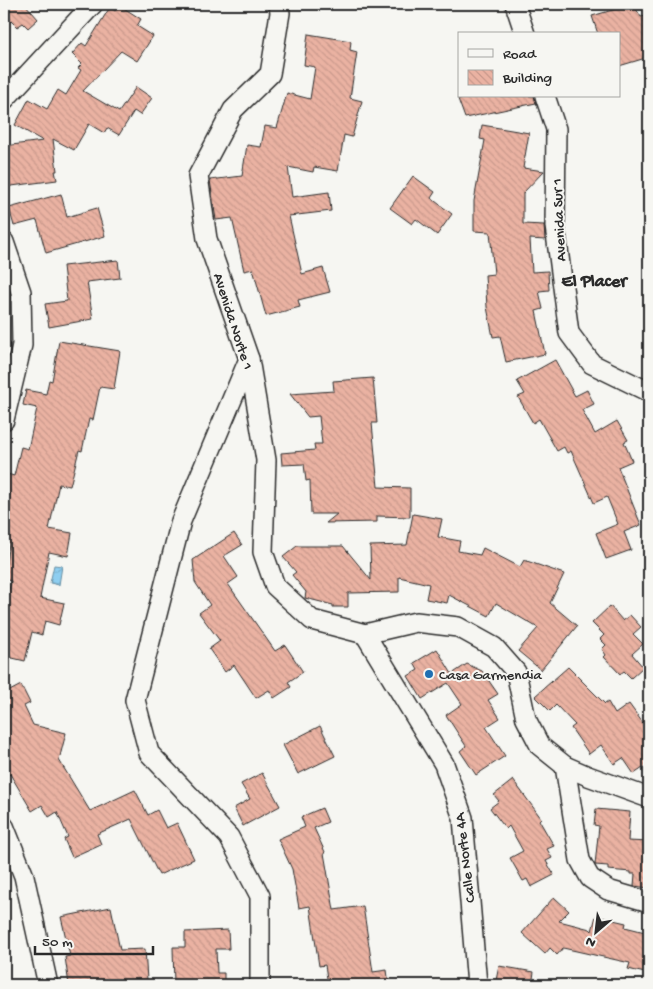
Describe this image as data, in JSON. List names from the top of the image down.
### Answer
{
  "streets": {
    "street": ["Avenida Sur 1", "Avenida Norte 1", "Calle Norte 4A"]
  },
  "crossings": [
    ["Avenida Norte 1", "Calle Norte 4A"]
  ],
  "districts": ["El Placer"],
  "places": ["Casa Garmendia"],
  "legend": ["Road", "Building"],
  "scale_bar": "50 m",
  "north": "bottom left"
}
